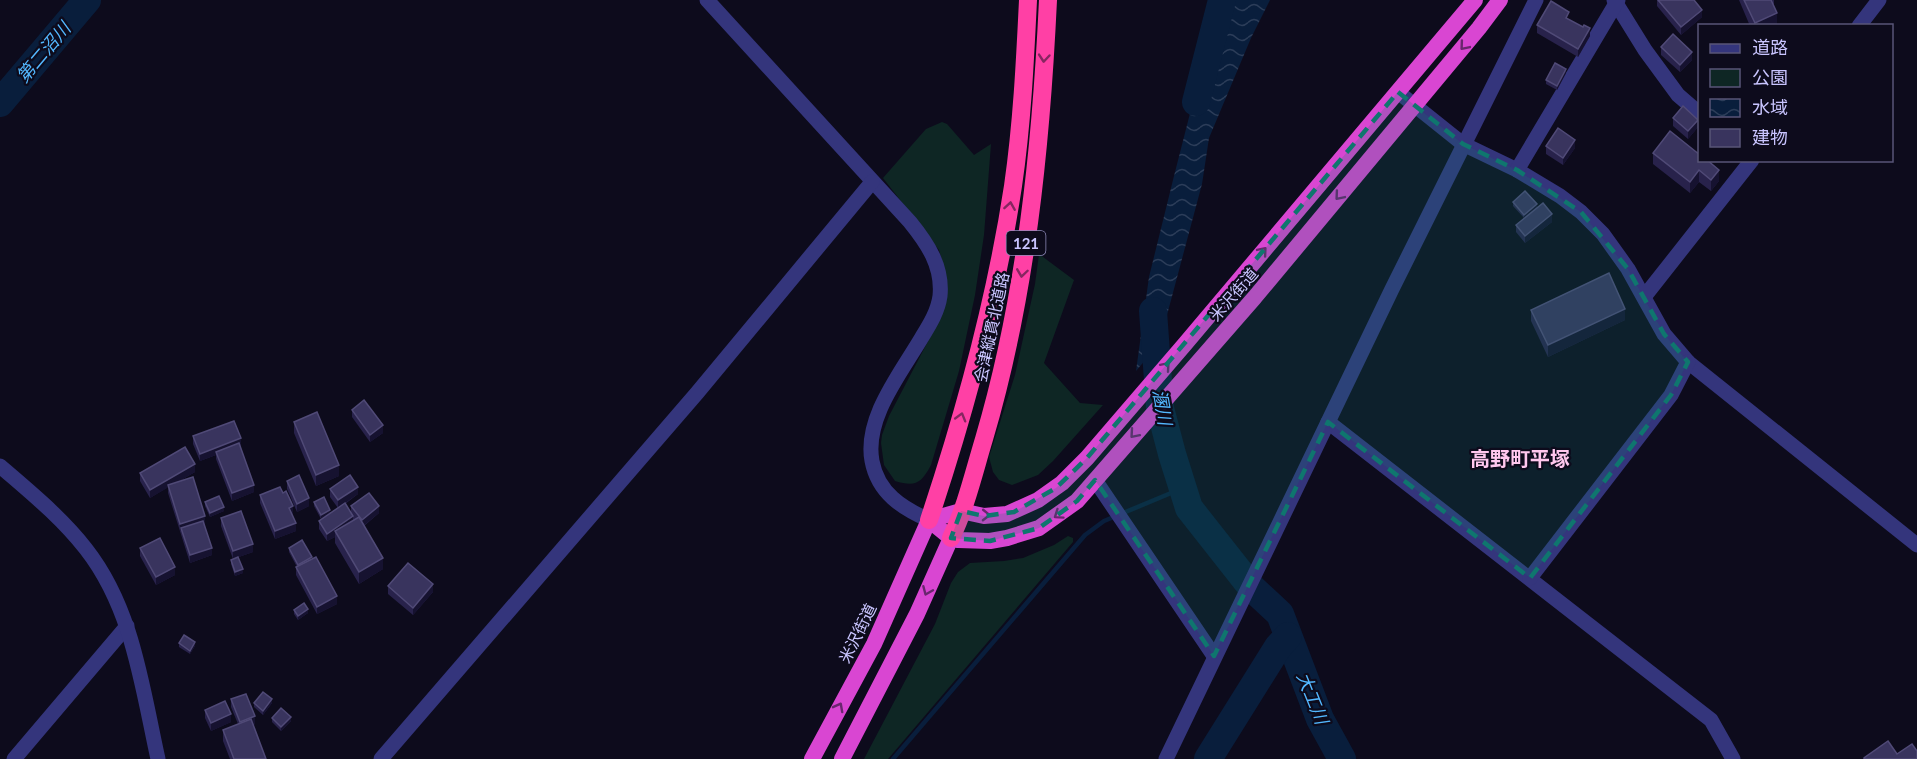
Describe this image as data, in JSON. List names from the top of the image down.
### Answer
{
  "streets": {
    "highway": ["121", "米沢街道", "会津縦貫北道路"]
  },
  "crossings": [
    ["121", "米沢街道"],
    ["121", "会津縦貫北道路"],
    ["米沢街道", "会津縦貫北道路"]
  ],
  "districts": ["高野町平塚"],
  "water": ["第二沼川", "溷川", "大工川"],
  "legend": [
    "道路",
    "公園",
    "水域",
    "建物"
  ]
}
